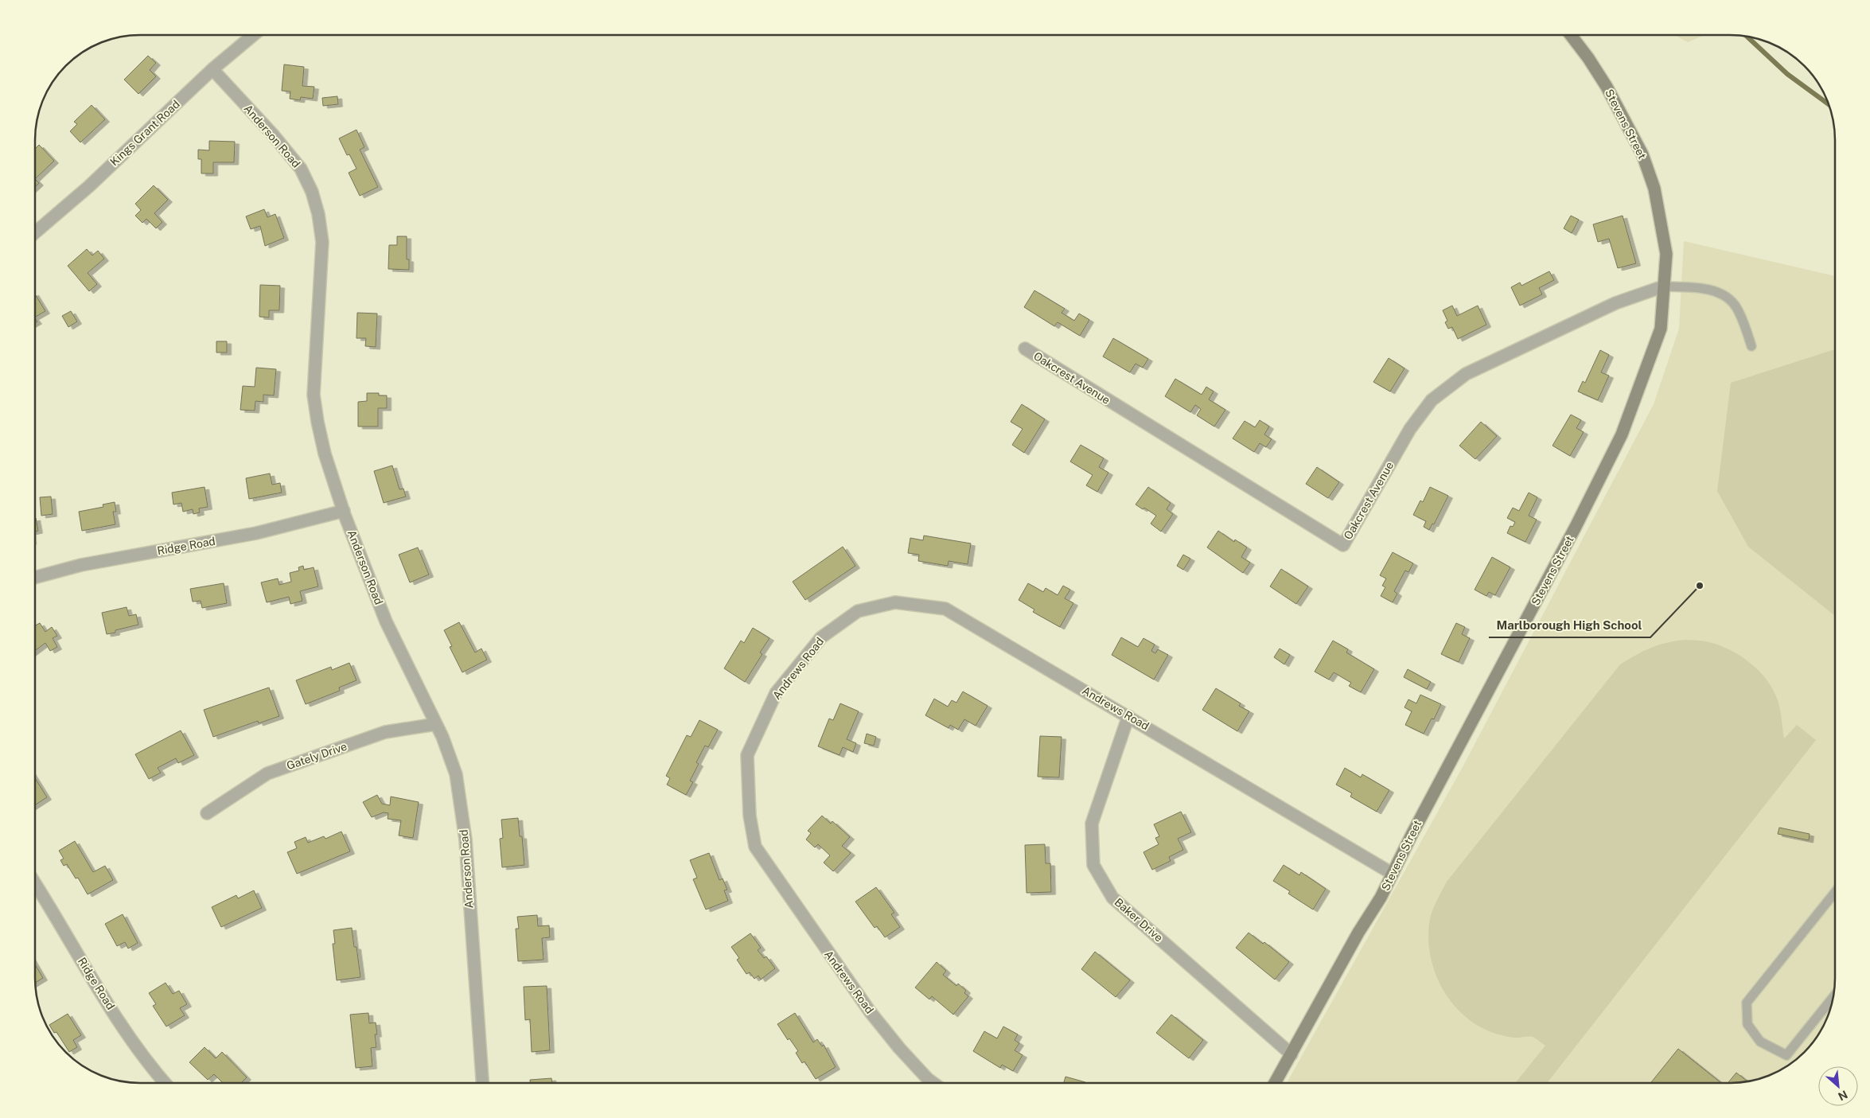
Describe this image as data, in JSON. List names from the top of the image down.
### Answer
{
  "streets": {
    "street": [
      "Stevens Street",
      "Kings Grant Road",
      "Anderson Road",
      "Oakcrest Avenue",
      "Ridge Road",
      "Andrews Road",
      "Gately Drive",
      "Baker Drive"
    ]
  },
  "crossings": [
    ["Stevens Street", "Oakcrest Avenue"],
    ["Stevens Street", "Andrews Road"],
    ["Stevens Street", "Baker Drive"],
    ["Kings Grant Road", "Anderson Road"],
    ["Anderson Road", "Ridge Road"],
    ["Anderson Road", "Gately Drive"],
    ["Andrews Road", "Baker Drive"]
  ],
  "places": ["Marlborough High School"],
  "north": "bottom right"
}
